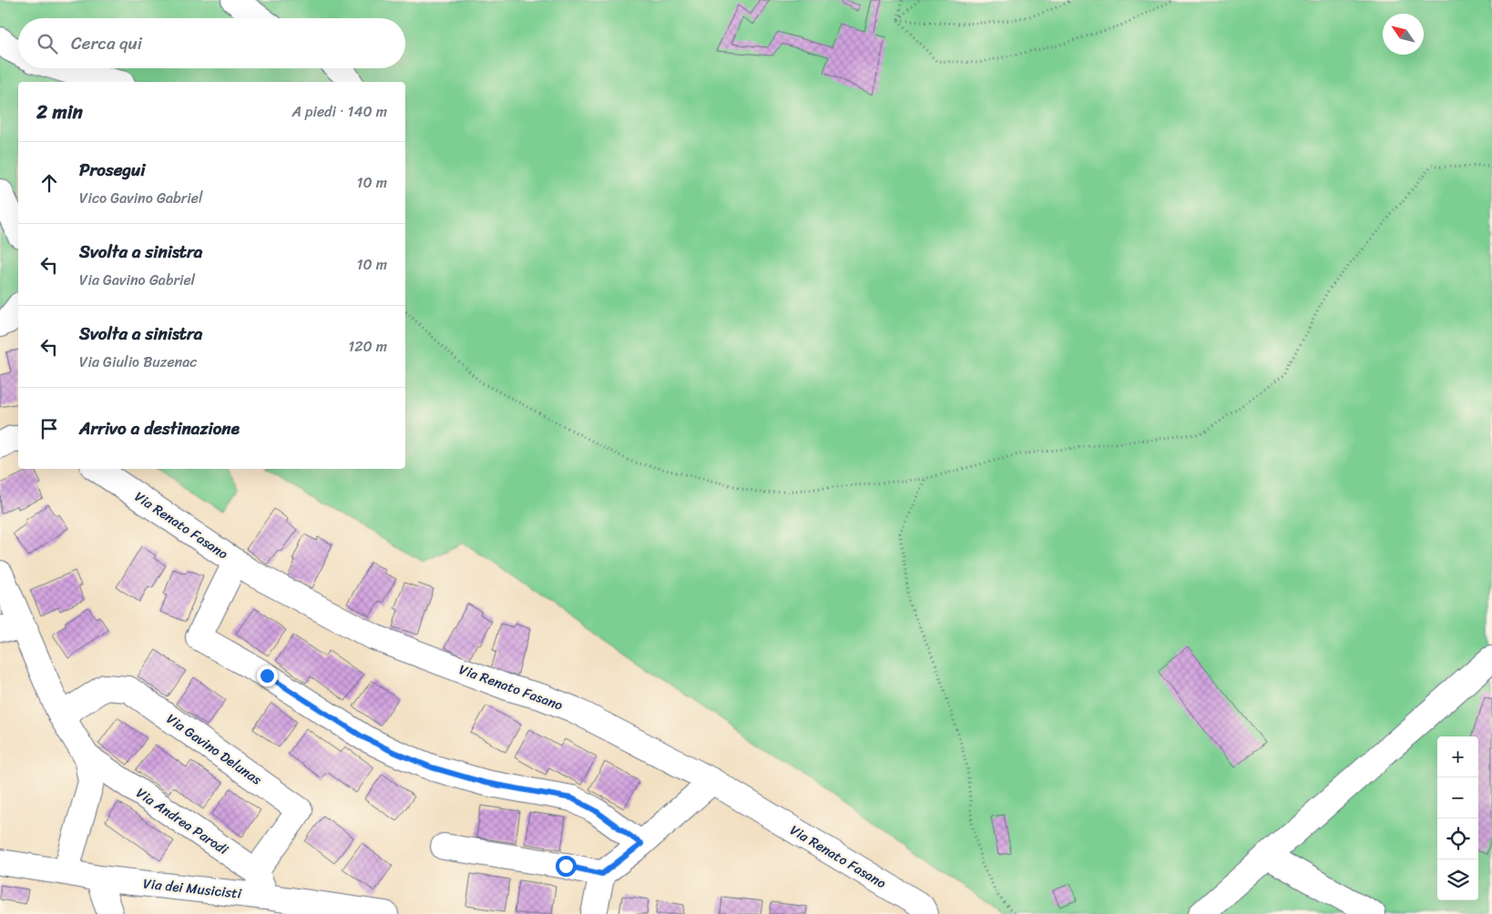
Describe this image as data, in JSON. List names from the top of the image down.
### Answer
{
  "streets": {
    "street": [
      "Via Renato Fasano",
      "Via Gavino Delunas",
      "Via Andrea Parodi",
      "Via dei Musicisti"
    ]
  },
  "crossings": [
    ["Via Gavino Delunas", "Via Andrea Parodi"]
  ],
  "north": "top left",
  "page": {
    "search": "Cerca qui",
    "heading": ["2 min", "A piedi · 140 m"],
    "list": [
      ["Prosegui", "Vico Gavino Gabriel", "10 m"],
      ["Svolta a sinistra", "Via Gavino Gabriel", "10 m"],
      ["Svolta a sinistra", "Via Giulio Buzenac", "120 m"],
      "Arrivo a destinazione"
    ],
    "map_buttons": ["+", "−"]
  }
}
